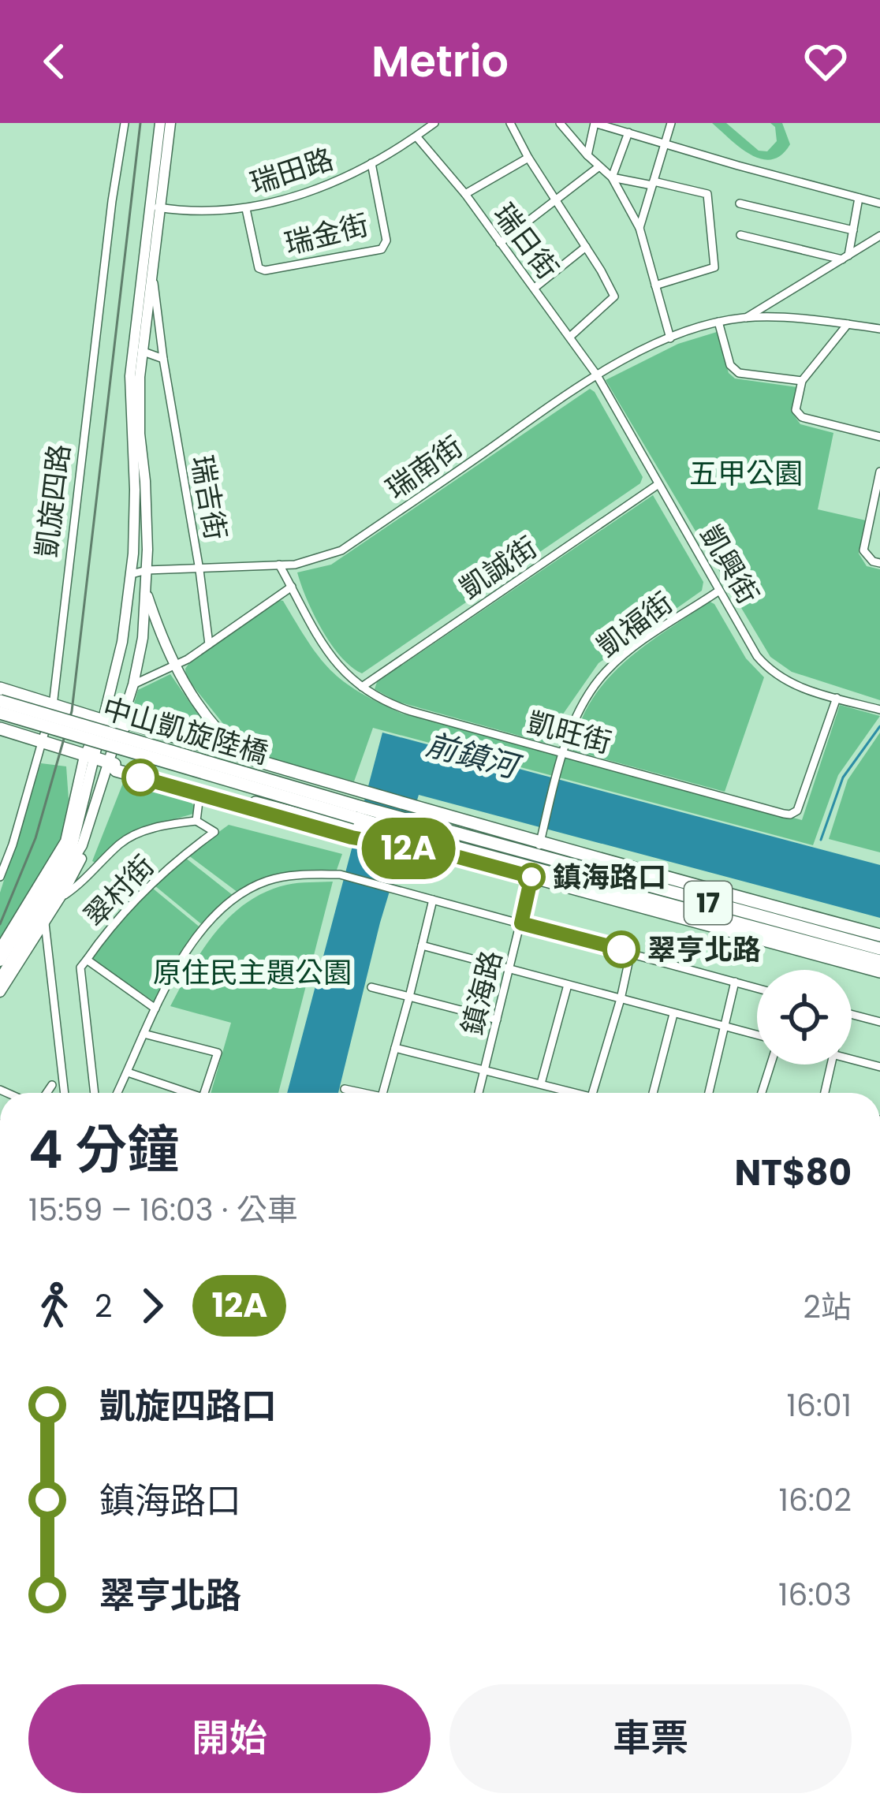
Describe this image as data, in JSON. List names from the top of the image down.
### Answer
{
  "streets": {
    "main road": ["中山凱旋陸橋", "17"],
    "street": [
      "瑞田路",
      "瑞金街",
      "瑞日街",
      "瑞南街",
      "瑞吉街",
      "凱旋四路",
      "凱興街",
      "凱誠街",
      "凱福街",
      "凱旺街",
      "翠村街",
      "鎮海路"
    ]
  },
  "crossings": [
    ["瑞田路", "瑞金街"],
    ["瑞田路", "瑞日街"],
    ["瑞日街", "瑞南街"],
    ["瑞日街", "凱興街"],
    ["瑞南街", "瑞吉街"],
    ["瑞南街", "凱興街"],
    ["瑞南街", "凱旺街"],
    ["凱旋四路", "17"],
    ["凱興街", "凱誠街"],
    ["凱興街", "凱福街"],
    ["凱興街", "凱旺街"],
    ["凱誠街", "凱旺街"],
    ["凱福街", "凱旺街"],
    ["凱福街", "17"],
    ["凱福街", "鎮海路"],
    ["中山凱旋陸橋", "17"],
    ["翠村街", "17"],
    ["17", "鎮海路"]
  ],
  "water": ["前鎮河"],
  "parks": ["五甲公園", "原住民主題公園"],
  "places": ["鎮海路口", "翠亨北路"],
  "lines": ["bus line 12A"],
  "page": {
    "header": "Metrio",
    "on_map": "12A",
    "heading": ["4 分鐘", "15:59 – 16:03 · 公車", "NT$80"],
    "legs": ["2", "12A", "2站"],
    "list": [
      {
        "name": "凱旋四路口",
        "value": "16:01"
      },
      {
        "name": "鎮海路口",
        "value": "16:02"
      },
      {
        "name": "翠亨北路",
        "value": "16:03"
      }
    ],
    "buttons": ["開始", "車票"]
  }
}
